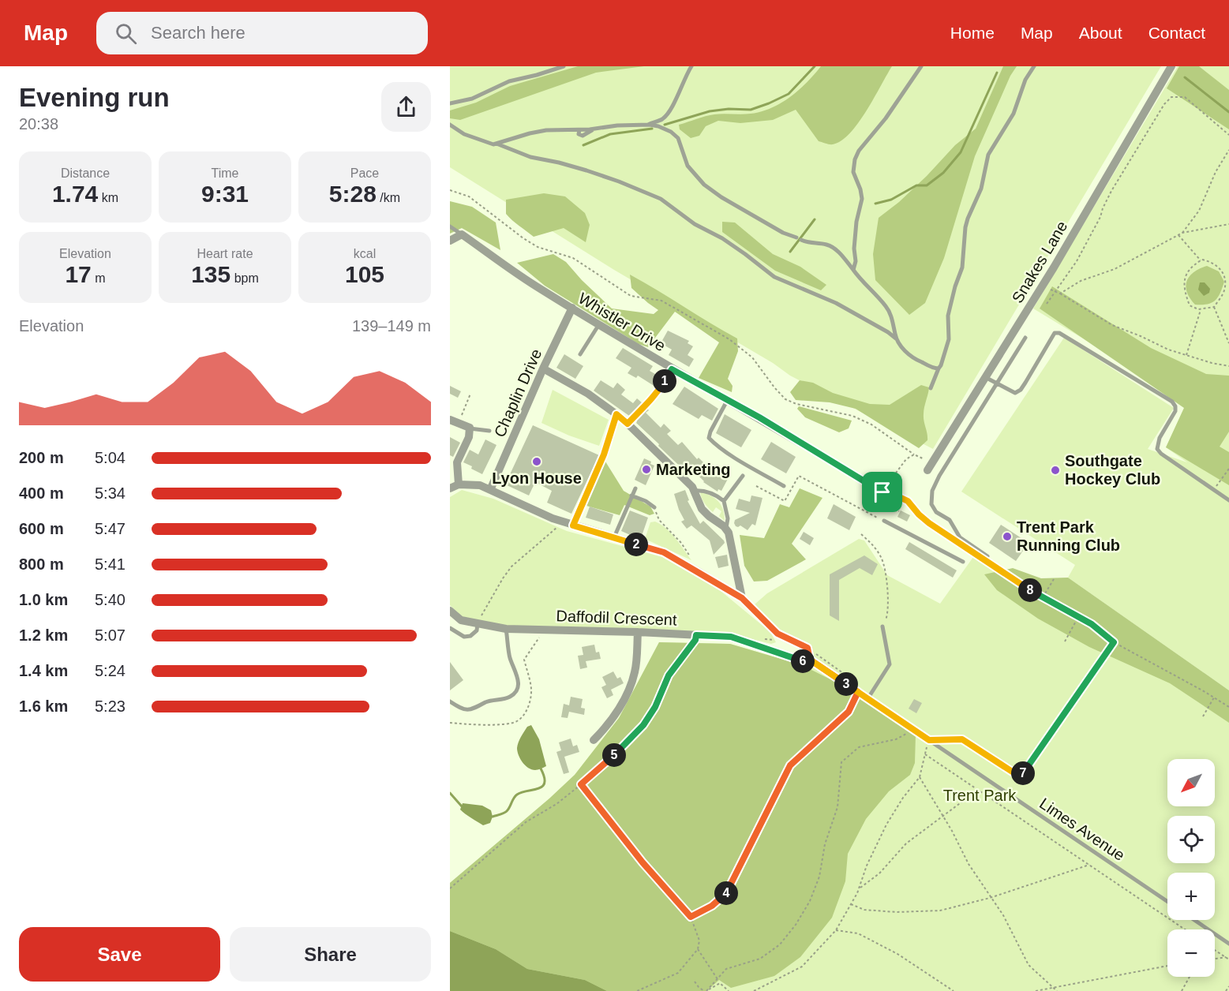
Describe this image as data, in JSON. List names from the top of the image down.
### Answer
{
  "streets": {
    "street": [
      "Snakes Lane",
      "Whistler Drive",
      "Chaplin Drive",
      "Daffodil Crescent"
    ],
    "lane": ["Limes Avenue"]
  },
  "crossings": [
    ["Whistler Drive", "Chaplin Drive"],
    ["Daffodil Crescent", "Limes Avenue"]
  ],
  "parks": ["Trent Park"],
  "places": [
    "Lyon House",
    "Marketing",
    "Southgate Hockey Club",
    "Trent Park Running Club"
  ],
  "north": "bottom left",
  "page": {
    "header": "Map",
    "search": "Search here",
    "nav": [
      "Home",
      "Map",
      "About",
      "Contact"
    ],
    "heading": ["Evening run", "20:38"],
    "stats": [
      ["Distance", "1.74 km"],
      ["Time", "9:31"],
      ["Pace", "5:28 /km"],
      ["Elevation", "17 m"],
      ["Heart rate", "135 bpm"],
      ["kcal", "105"]
    ],
    "chart": ["Elevation", "139–149 m"],
    "pins": [
      "1",
      "2",
      "8",
      "6",
      "3",
      "5",
      "7",
      "4"
    ],
    "list": [
      {
        "name": "200 m",
        "note": "5:04"
      },
      {
        "name": "400 m",
        "note": "5:34"
      },
      {
        "name": "600 m",
        "note": "5:47"
      },
      {
        "name": "800 m",
        "note": "5:41"
      },
      {
        "name": "1.0 km",
        "note": "5:40"
      },
      {
        "name": "1.2 km",
        "note": "5:07"
      },
      {
        "name": "1.4 km",
        "note": "5:24"
      },
      {
        "name": "1.6 km",
        "note": "5:23"
      }
    ],
    "map_buttons": ["+", "−"],
    "buttons": ["Save", "Share"]
  }
}
